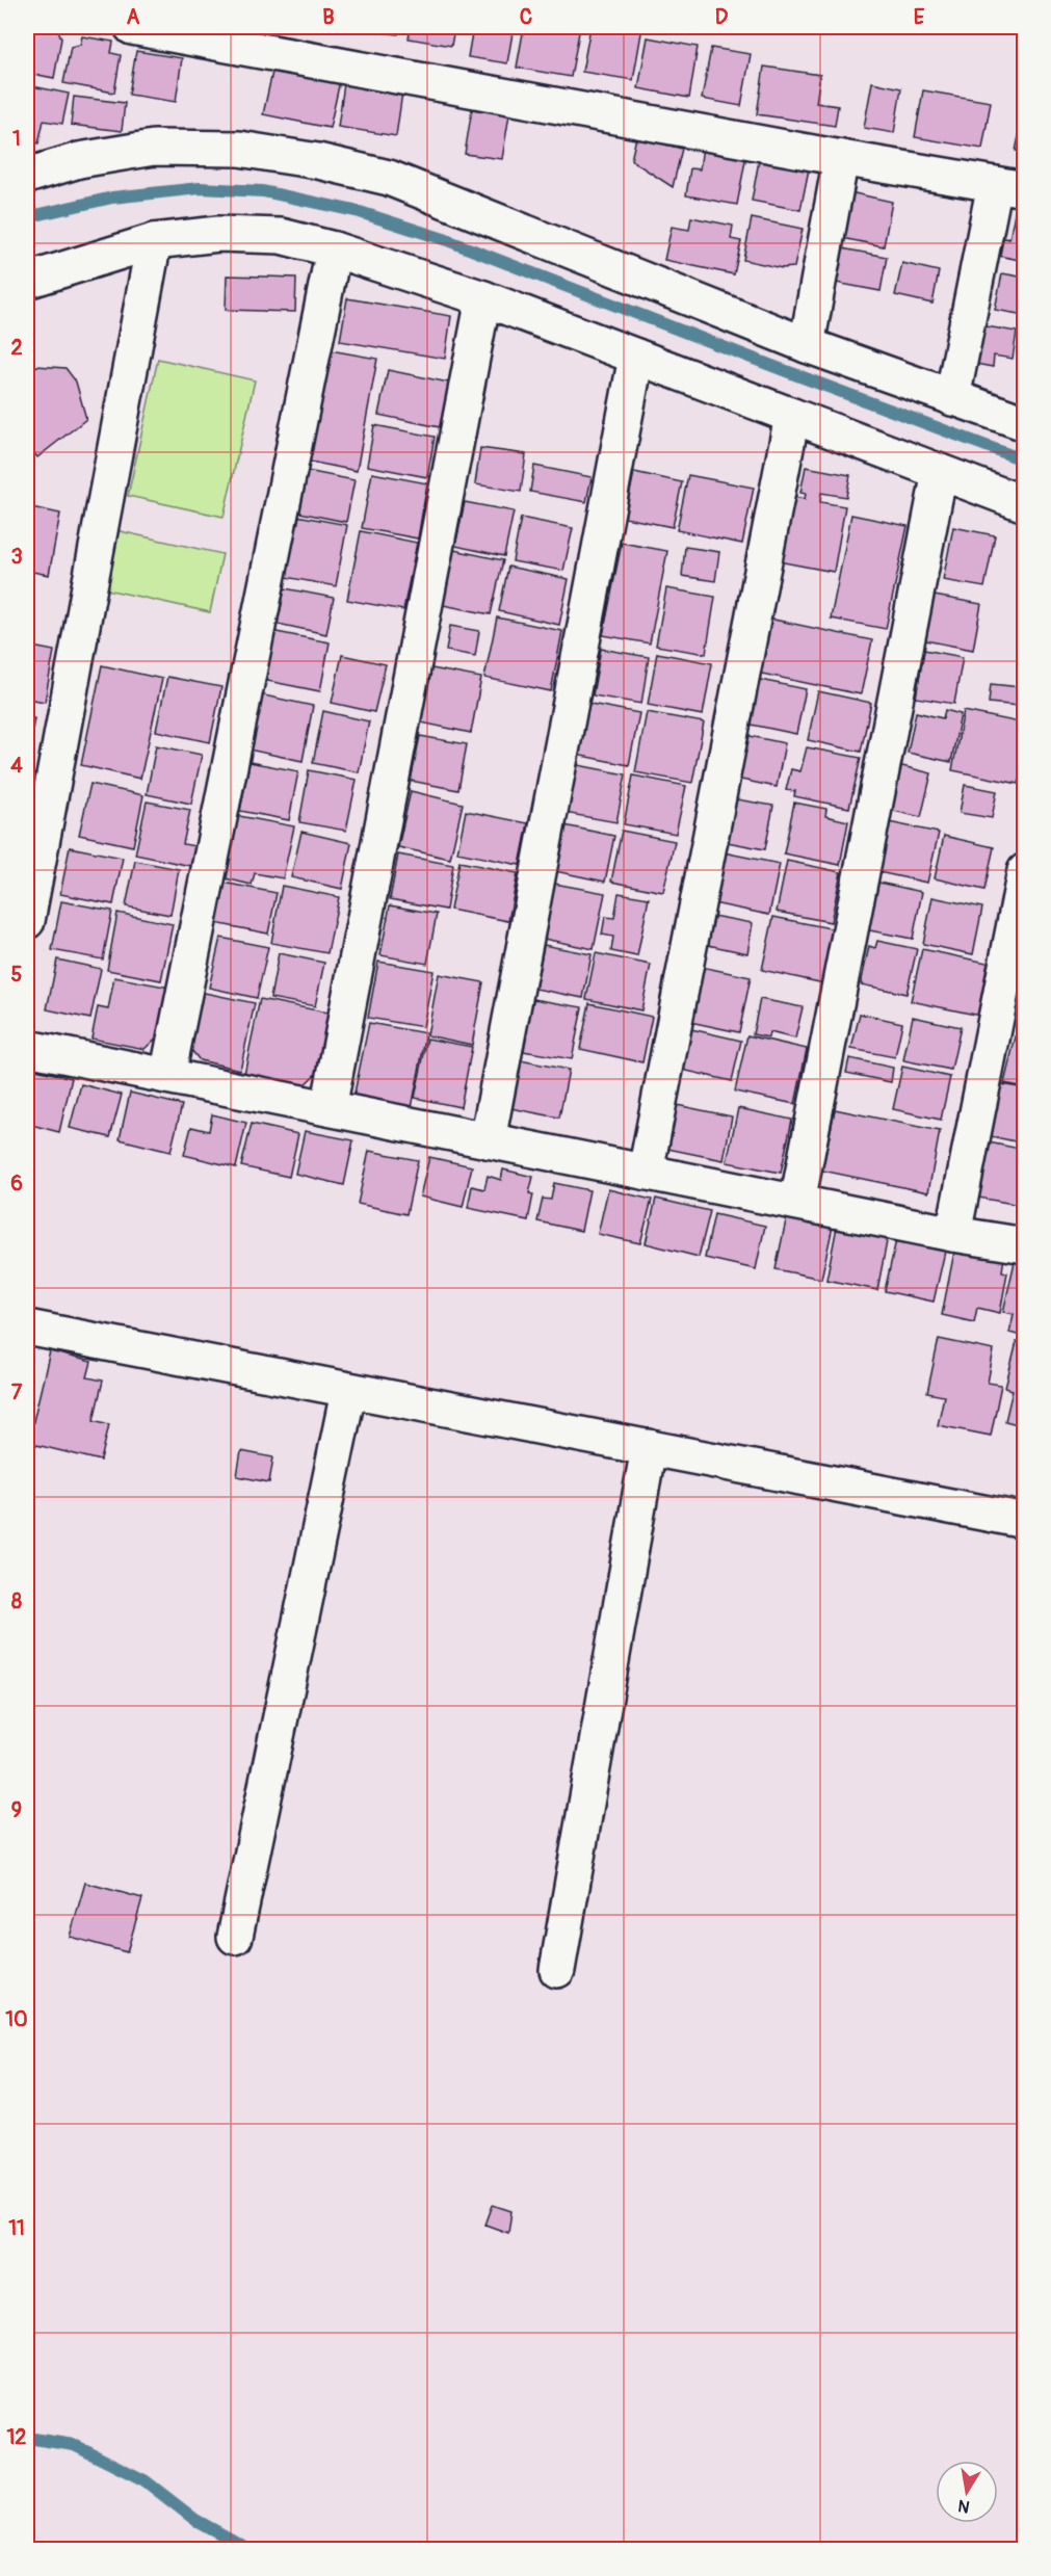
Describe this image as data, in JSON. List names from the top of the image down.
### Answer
{
  "north": "bottom",
  "grid": {
    "columns": [
      "A",
      "B",
      "C",
      "D",
      "E"
    ],
    "rows": [
      "1",
      "2",
      "3",
      "4",
      "5",
      "6",
      "7",
      "8",
      "9",
      "10",
      "11",
      "12"
    ]
  }
}
